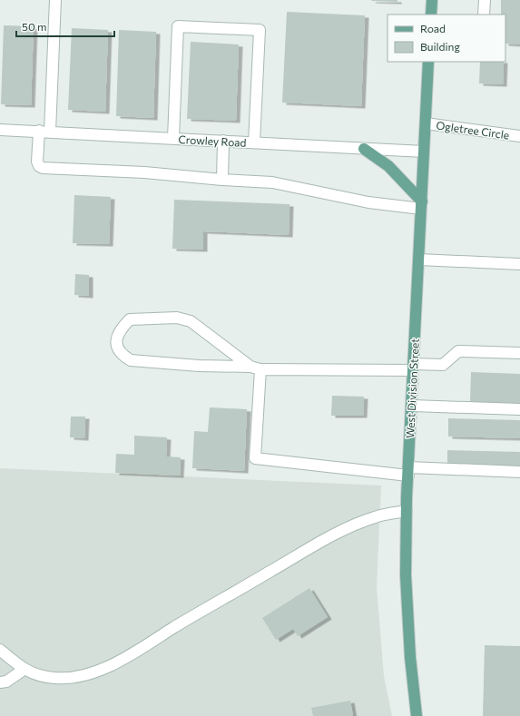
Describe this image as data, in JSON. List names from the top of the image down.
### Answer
{
  "streets": {
    "main road": ["West Division Street"],
    "street": ["Ogletree Circle", "Crowley Road"]
  },
  "crossings": [
    ["Ogletree Circle", "West Division Street"],
    ["Crowley Road", "West Division Street"]
  ],
  "legend": ["Road", "Building"],
  "scale_bar": "50 m"
}
